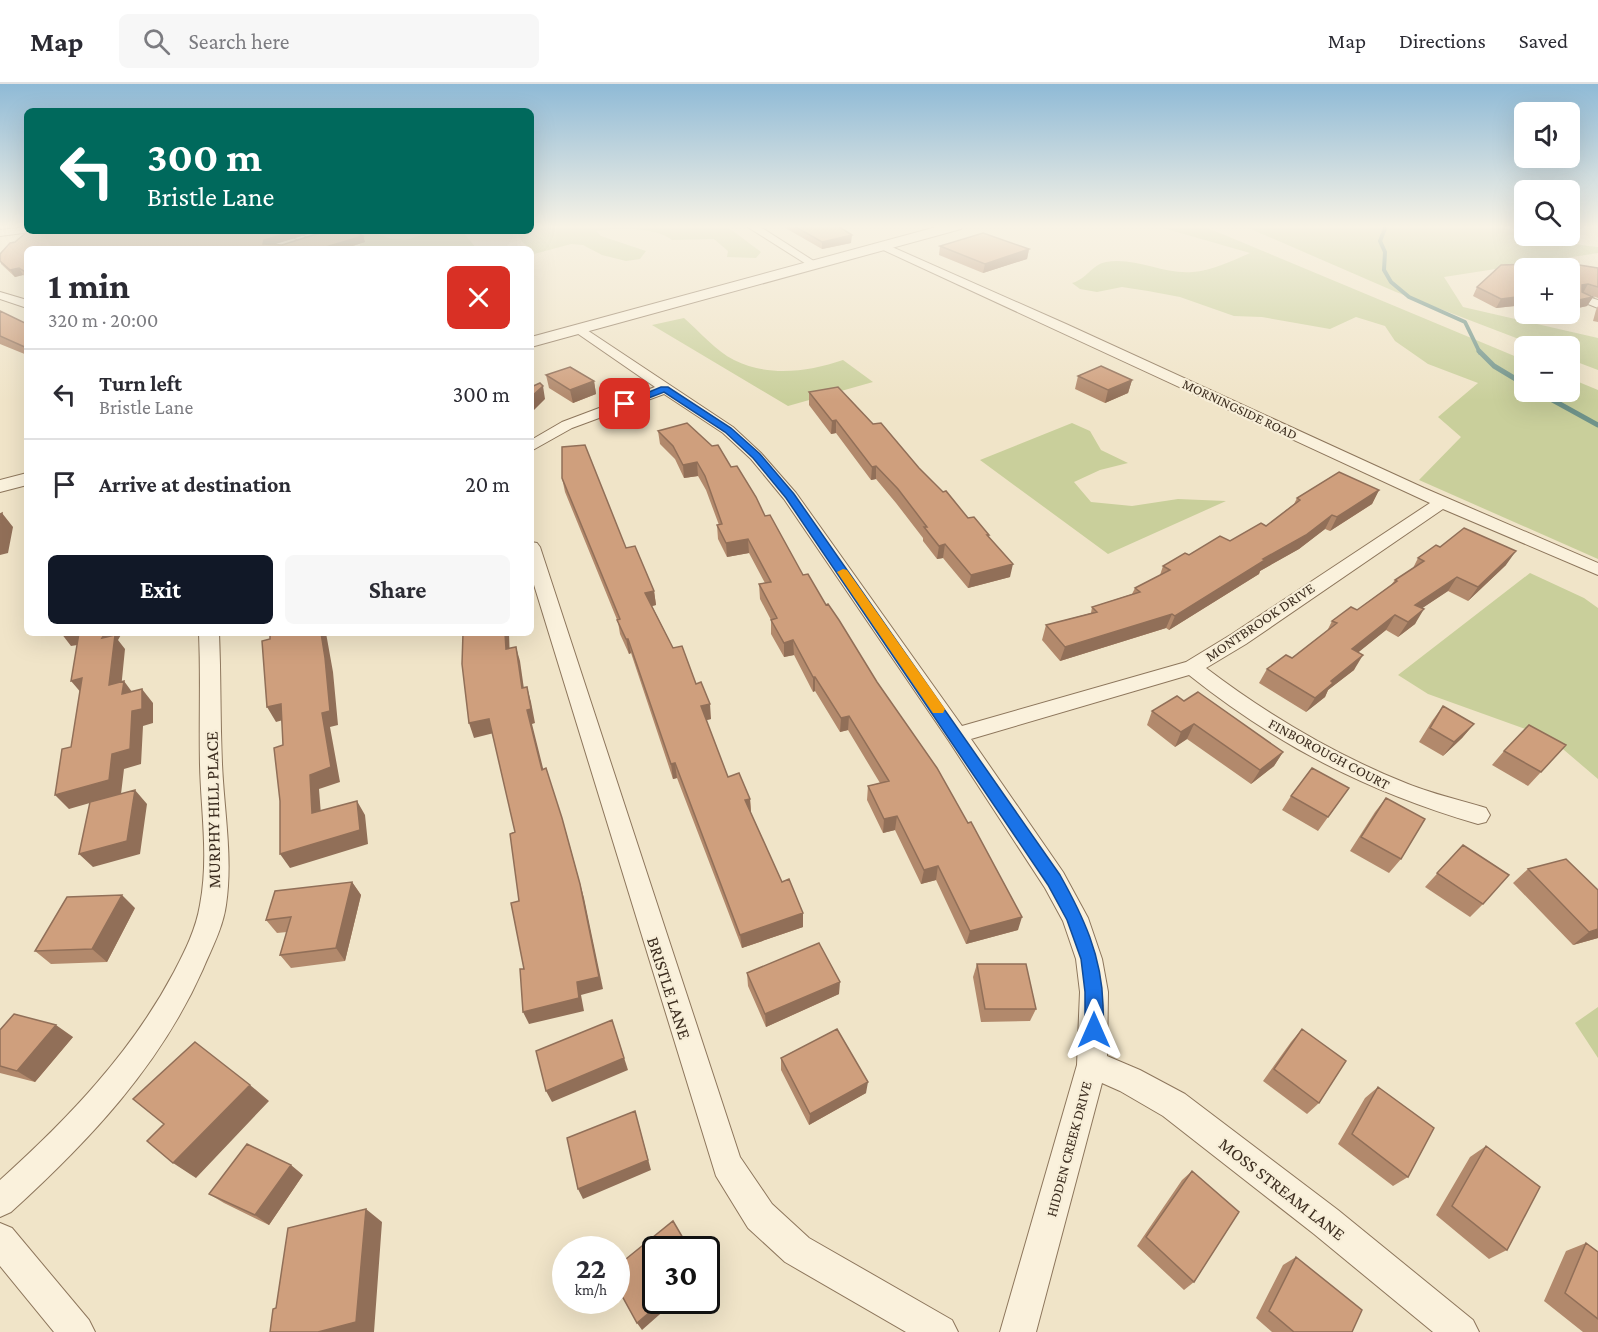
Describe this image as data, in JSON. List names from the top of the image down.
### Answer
{
  "streets": {
    "street": [
      "MORNINGSIDE ROAD",
      "MONTBROOK DRIVE",
      "FINBOROUGH COURT",
      "MURPHY HILL PLACE",
      "BRISTLE LANE",
      "HIDDEN CREEK DRIVE",
      "MOSS STREAM LANE"
    ]
  },
  "crossings": [
    ["MORNINGSIDE ROAD", "MONTBROOK DRIVE"],
    ["MONTBROOK DRIVE", "FINBOROUGH COURT"],
    ["MONTBROOK DRIVE", "HIDDEN CREEK DRIVE"],
    ["HIDDEN CREEK DRIVE", "MOSS STREAM LANE"]
  ],
  "page": {
    "header": "Map",
    "search": "Search here",
    "nav": ["Map", "Directions", "Saved"],
    "map_buttons": ["+", "−"],
    "turn": ["300 m", "Bristle Lane"],
    "heading": ["1 min", "320 m · 20:00"],
    "list": [
      {
        "name": "Turn left",
        "note": "Bristle Lane",
        "value": "300 m"
      },
      {
        "name": "Arrive at destination",
        "value": "20 m"
      }
    ],
    "buttons": ["Exit", "Share"],
    "speed": "22 km/h",
    "limit": "30"
  }
}
